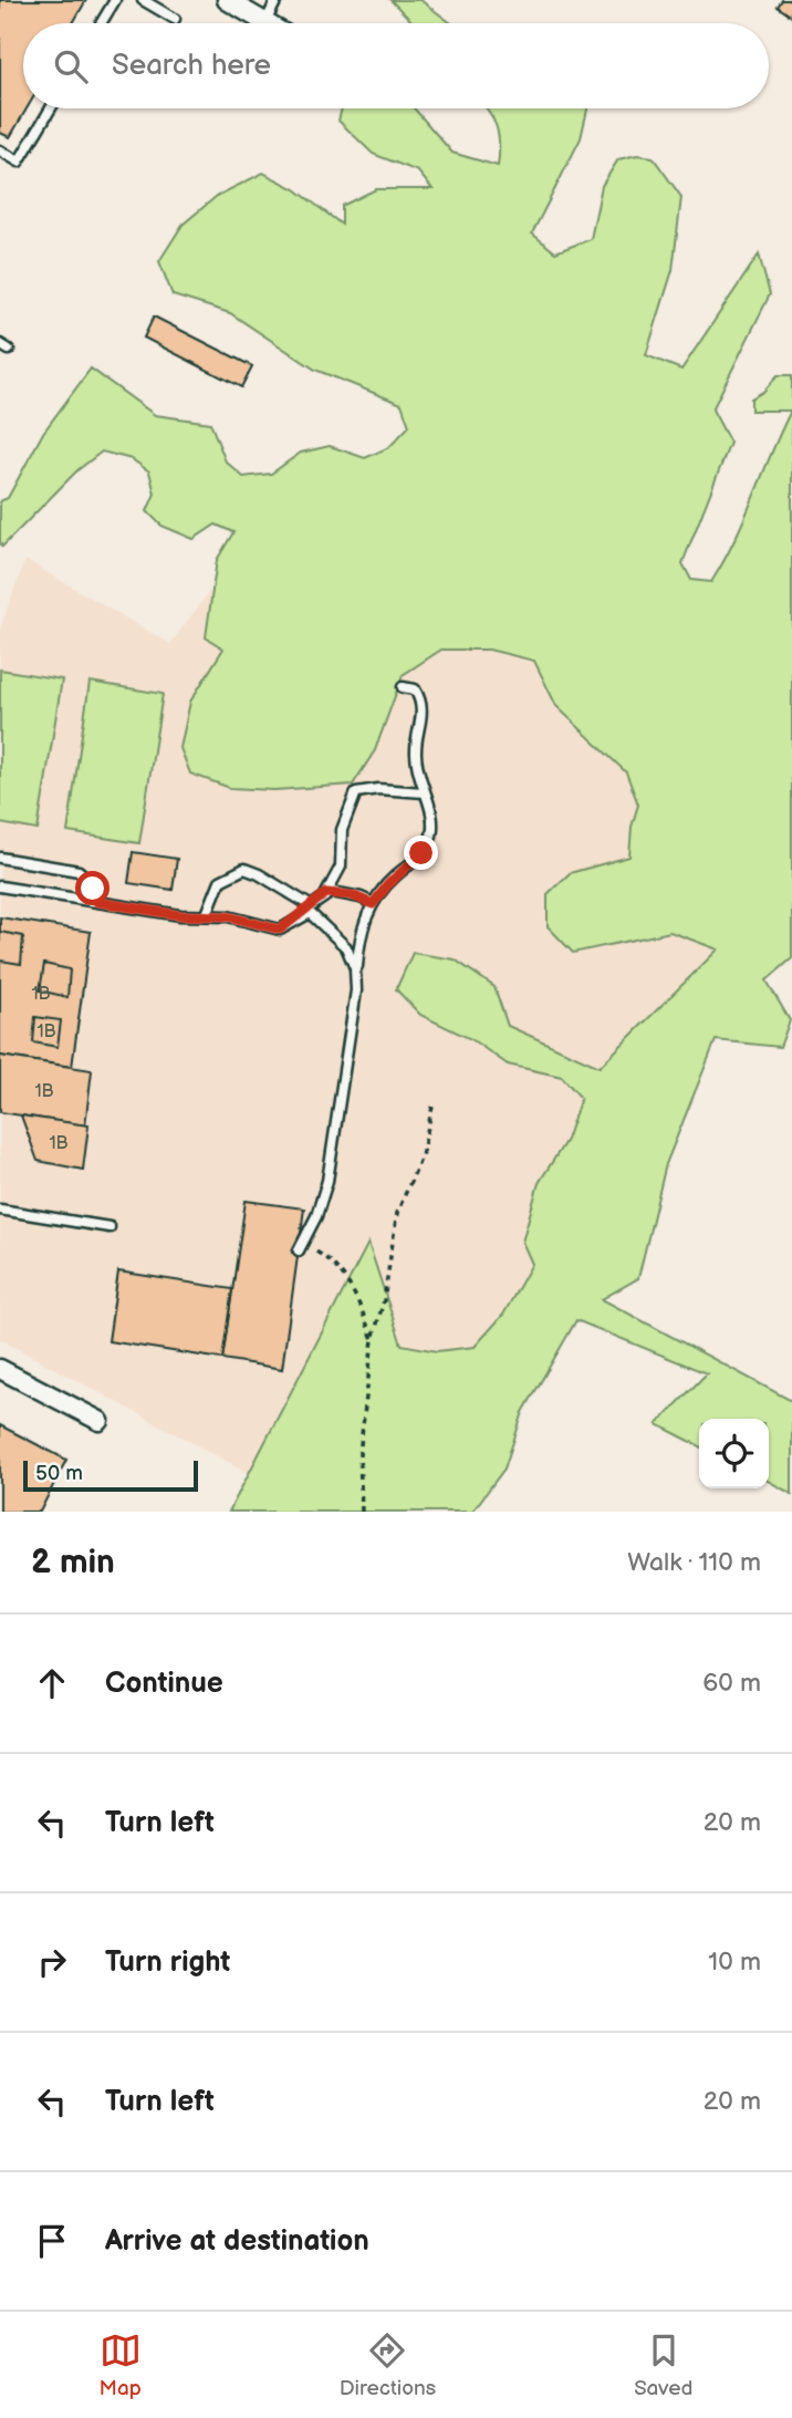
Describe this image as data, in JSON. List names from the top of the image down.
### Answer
{
  "house_numbers": [
    "1B",
    "1B",
    "1B",
    "1B"
  ],
  "scale_bar": "50 m",
  "page": {
    "search": "Search here",
    "scale": "50 m",
    "heading": ["2 min", "Walk · 110 m"],
    "list": [
      ["Continue", "60 m"],
      ["Turn left", "20 m"],
      ["Turn right", "10 m"],
      ["Turn left", "20 m"],
      "Arrive at destination"
    ],
    "nav": ["Map", "Directions", "Saved"]
  }
}
